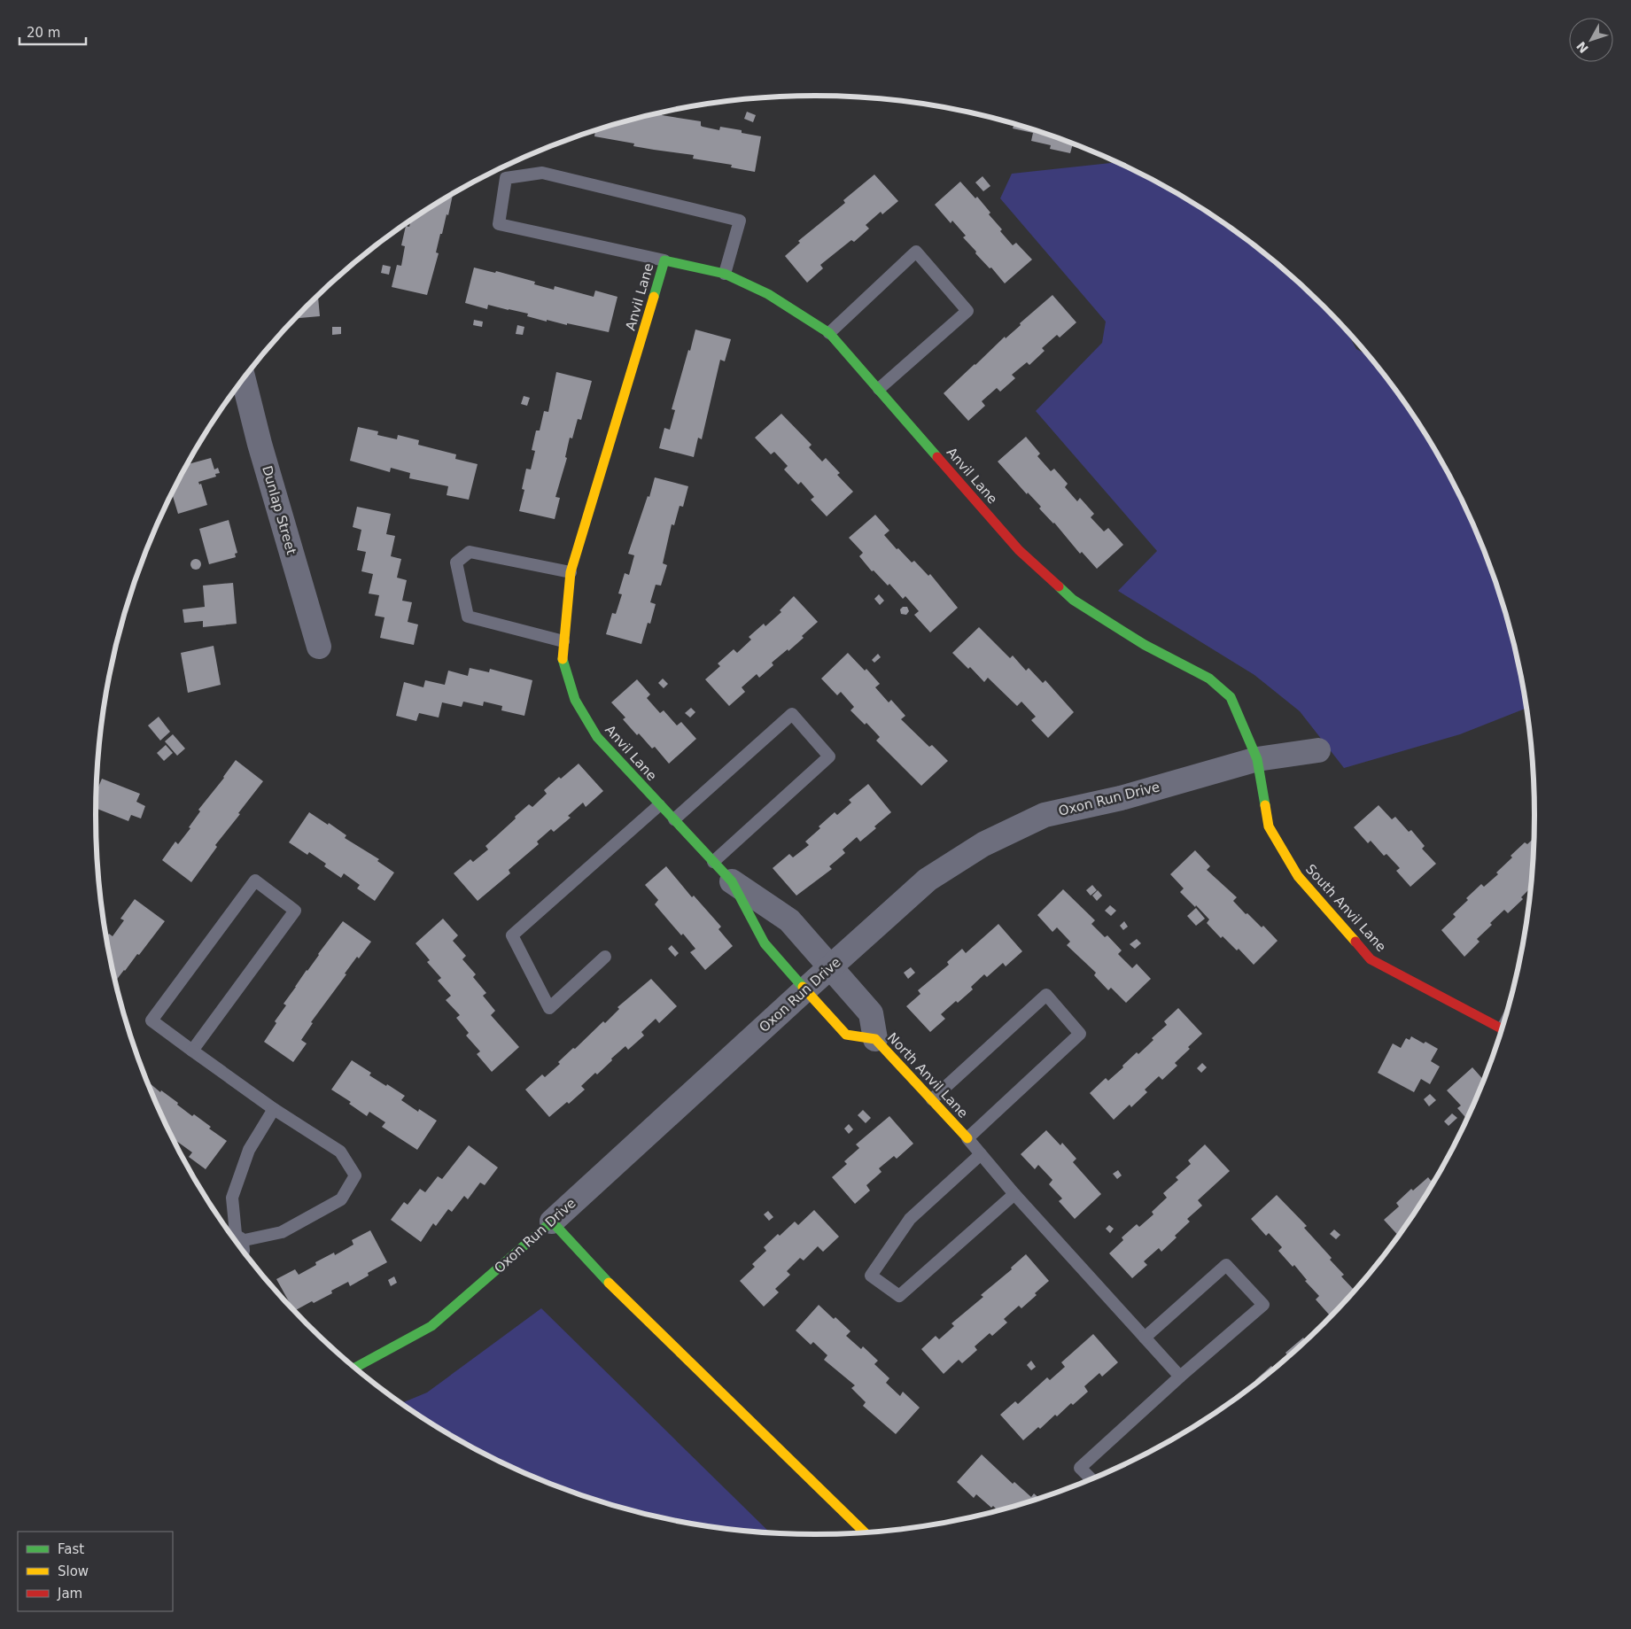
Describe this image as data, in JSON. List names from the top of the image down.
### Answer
{
  "streets": {
    "street": [
      "Anvil Lane",
      "Dunlap Street",
      "Oxon Run Drive",
      "South Anvil Lane",
      "North Anvil Lane"
    ]
  },
  "crossings": [
    ["Anvil Lane", "Oxon Run Drive"],
    ["Anvil Lane", "South Anvil Lane"],
    ["Anvil Lane", "North Anvil Lane"],
    ["Oxon Run Drive", "South Anvil Lane"],
    ["Oxon Run Drive", "North Anvil Lane"]
  ],
  "legend": ["Fast", "Slow", "Jam"],
  "scale_bar": "20 m",
  "north": "bottom left"
}
